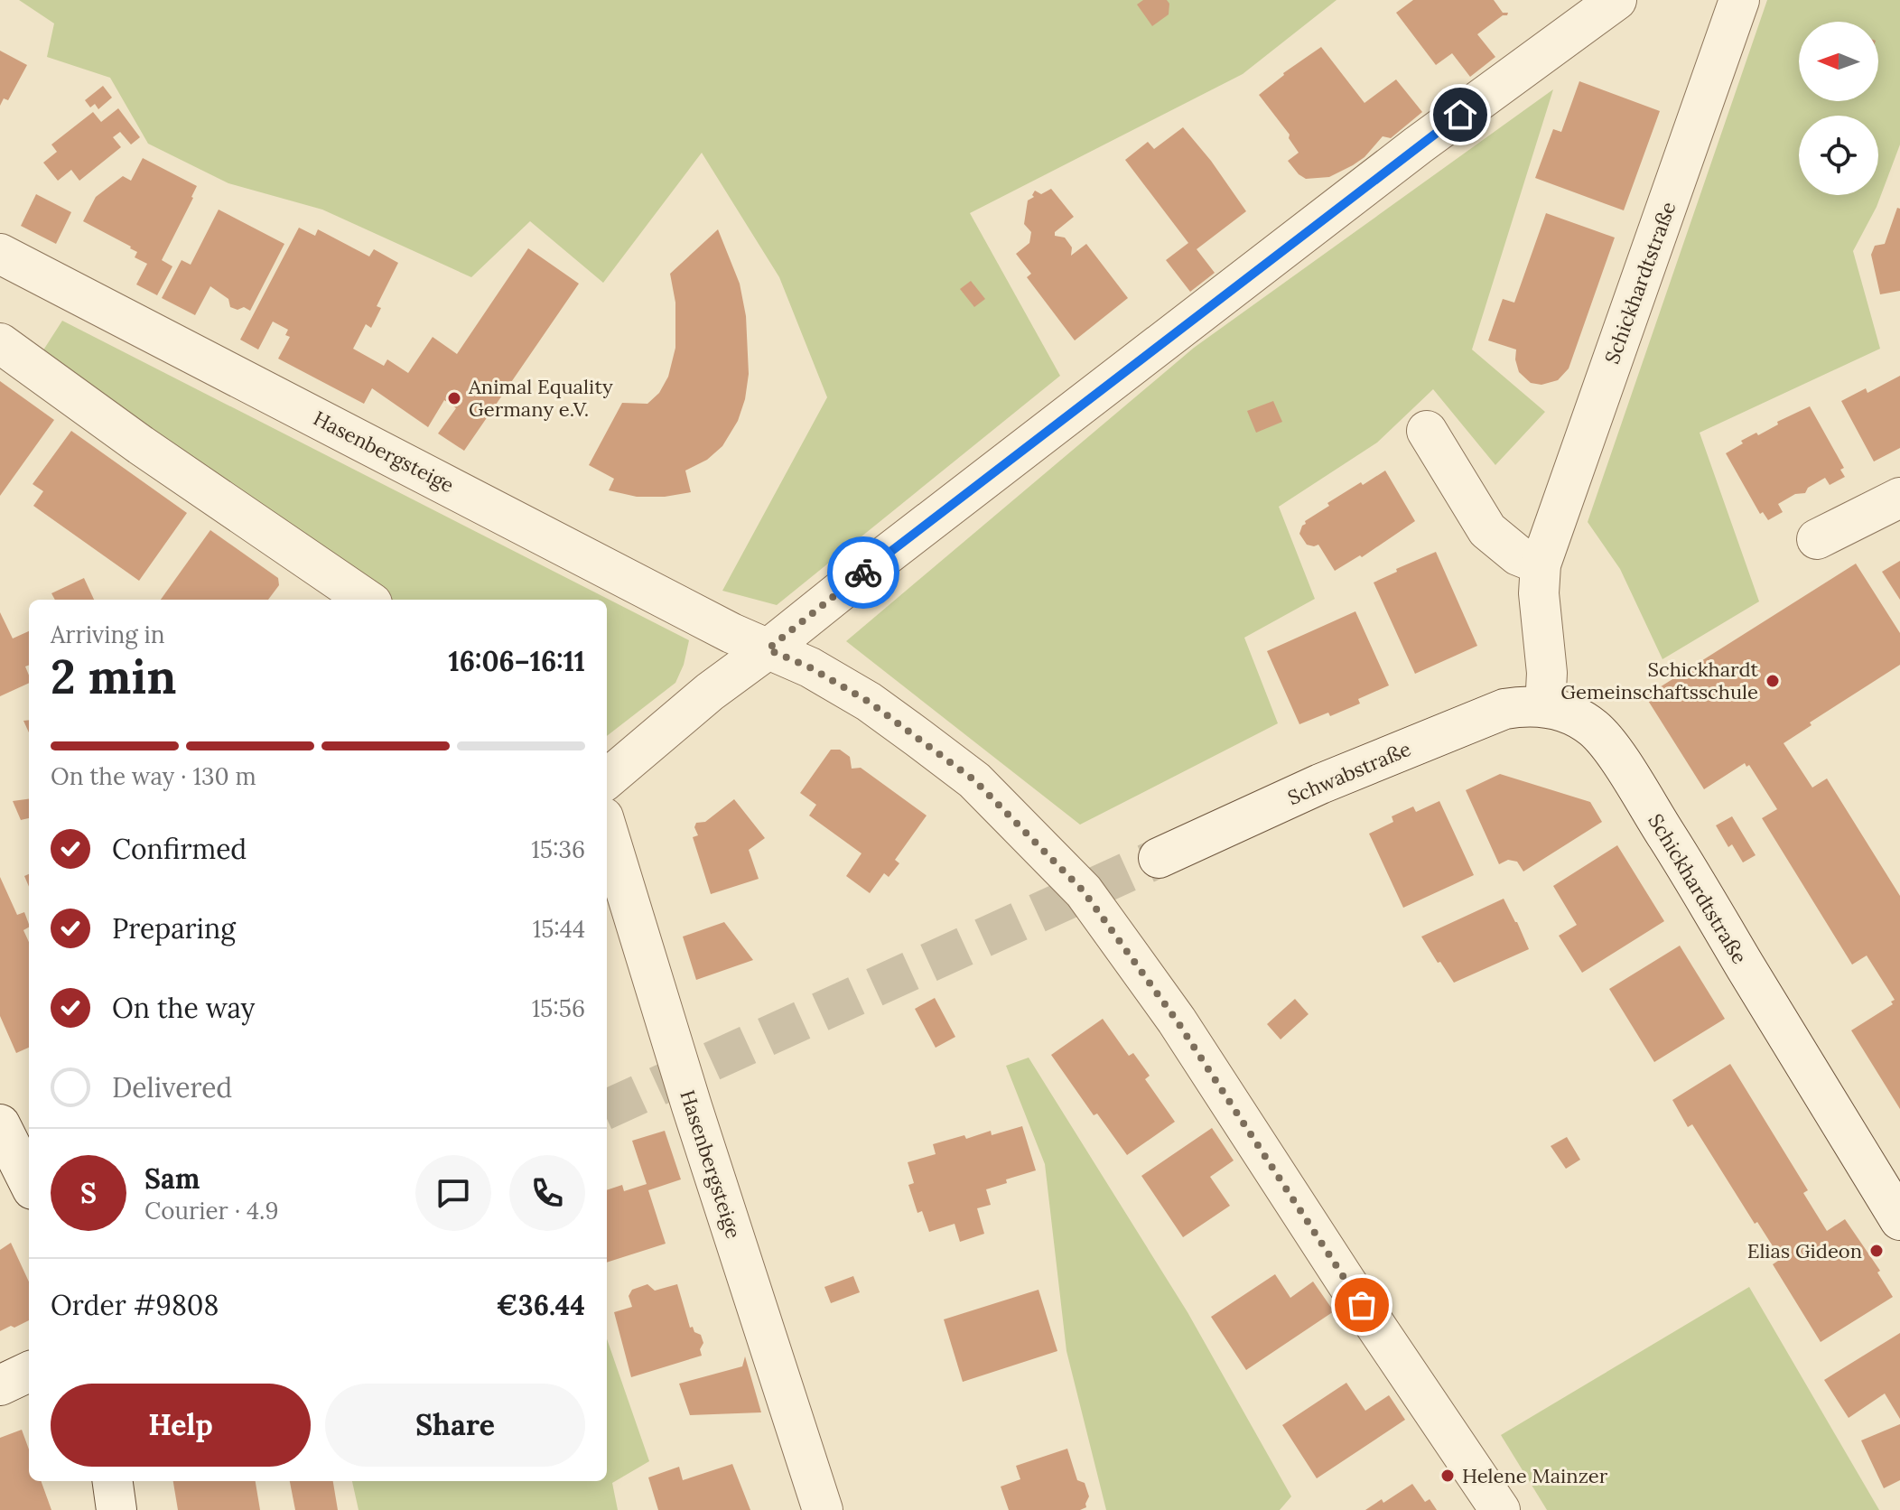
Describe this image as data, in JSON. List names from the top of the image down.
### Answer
{
  "streets": {
    "street": ["Schickhardtstraße", "Hasenbergsteige", "Schwabstraße"]
  },
  "crossings": [
    ["Schickhardtstraße", "Schwabstraße"]
  ],
  "places": [
    "Animal Equality Germany e.V.",
    "Schickhardt Gemeinschaftsschule",
    "Elias Gideon",
    "Helene Mainzer"
  ],
  "north": "left",
  "page": {
    "heading": ["2 min", "Arriving in", "16:06–16:11"],
    "panel": [
      "Sam",
      "Courier · 4.9",
      "Order #9808",
      "€36.44"
    ],
    "bar": "On the way · 130 m",
    "list": [
      ["Confirmed", "15:36"],
      ["Preparing", "15:44"],
      ["On the way", "15:56"],
      "Delivered"
    ],
    "round": "S",
    "buttons": ["Help", "Share"]
  }
}
